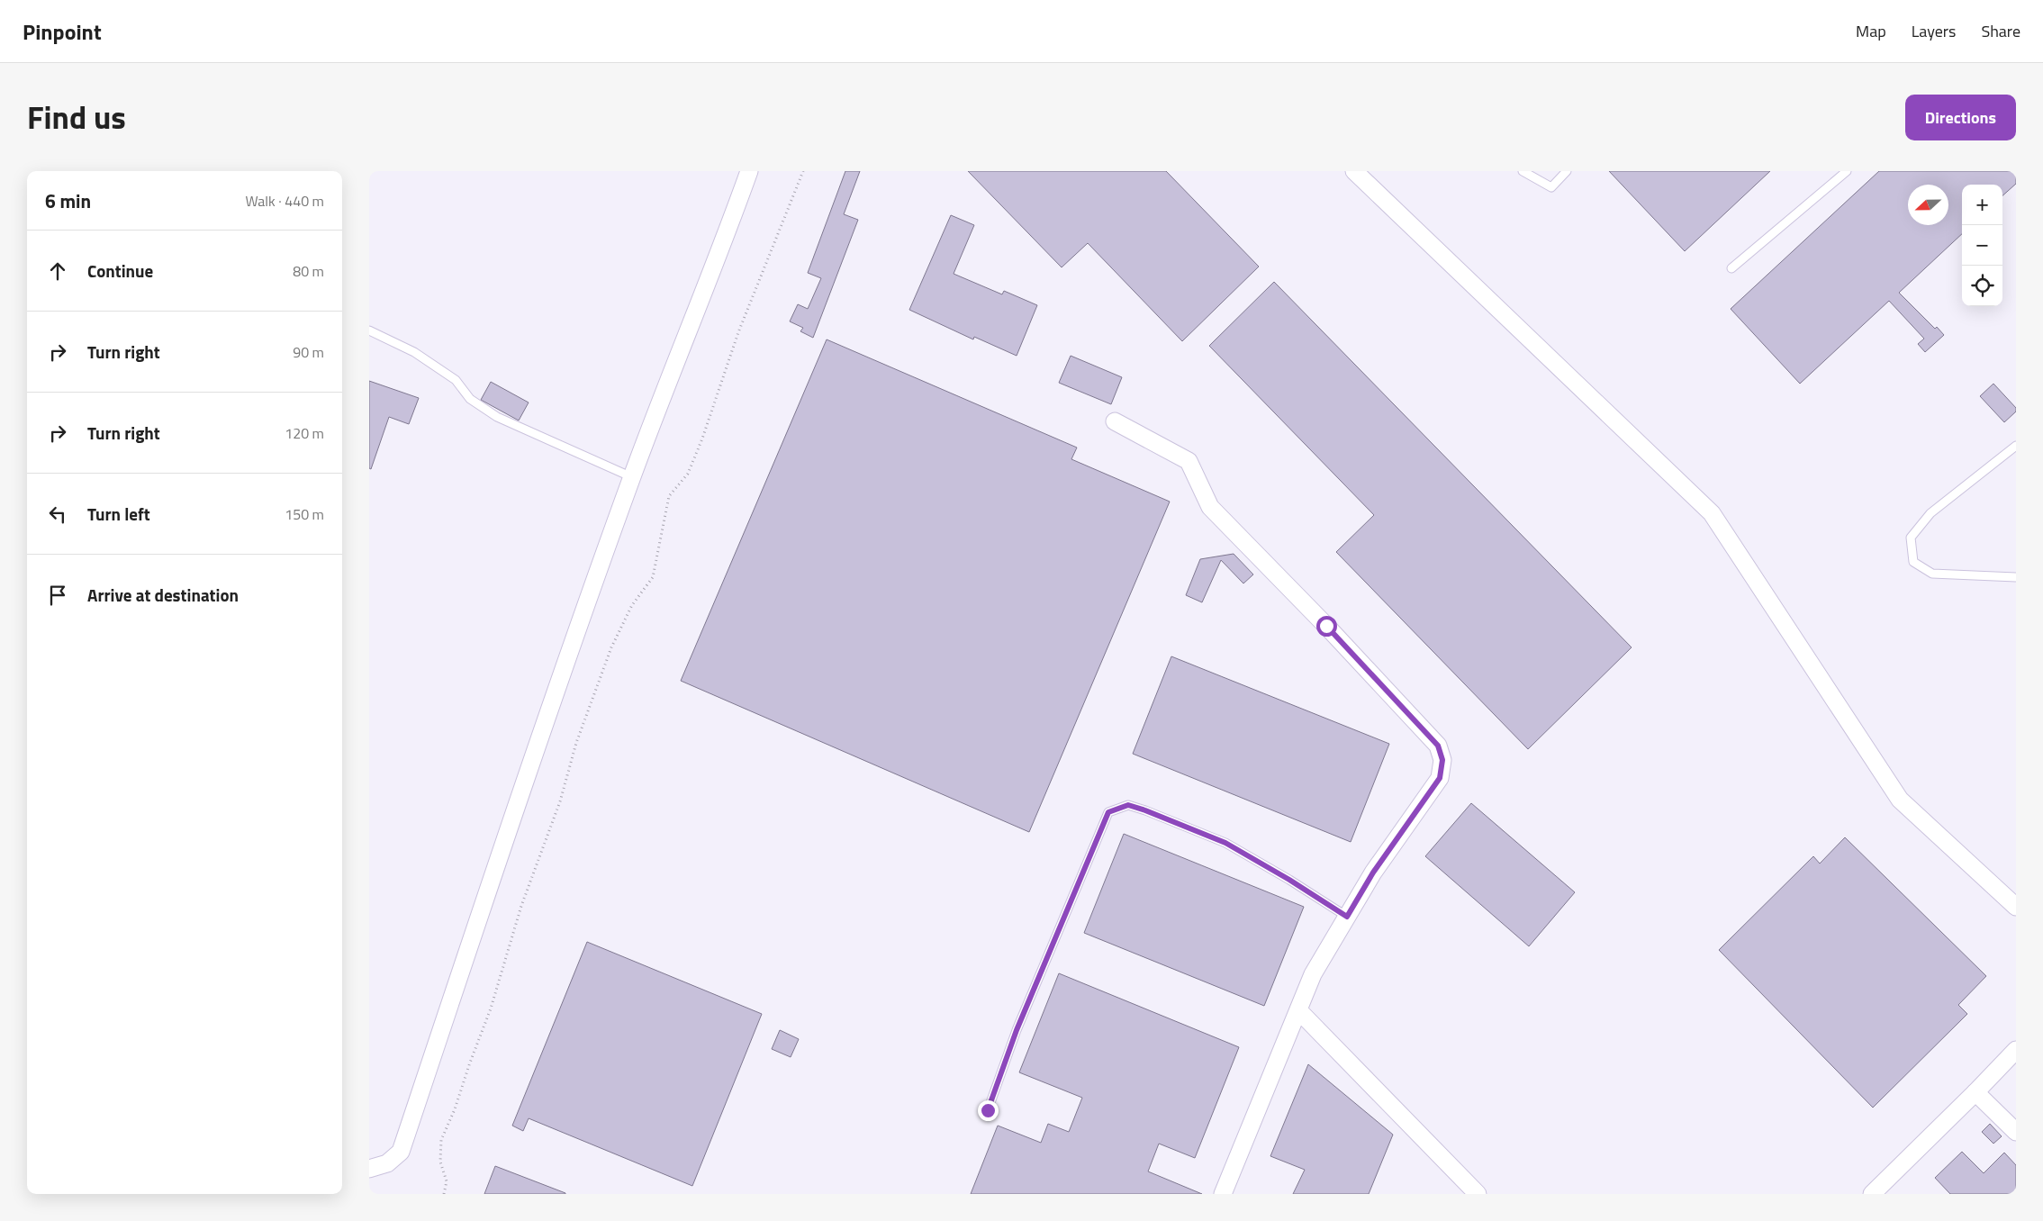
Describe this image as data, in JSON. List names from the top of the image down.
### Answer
{
  "north": "left",
  "page": {
    "header": "Pinpoint",
    "nav": ["Map", "Layers", "Share"],
    "title": "Find us",
    "buttons": "Directions",
    "heading": ["6 min", "Walk · 440 m"],
    "map_buttons": ["+", "−"],
    "list": [
      ["Continue", "80 m"],
      ["Turn right", "90 m"],
      ["Turn right", "120 m"],
      ["Turn left", "150 m"],
      "Arrive at destination"
    ]
  }
}
